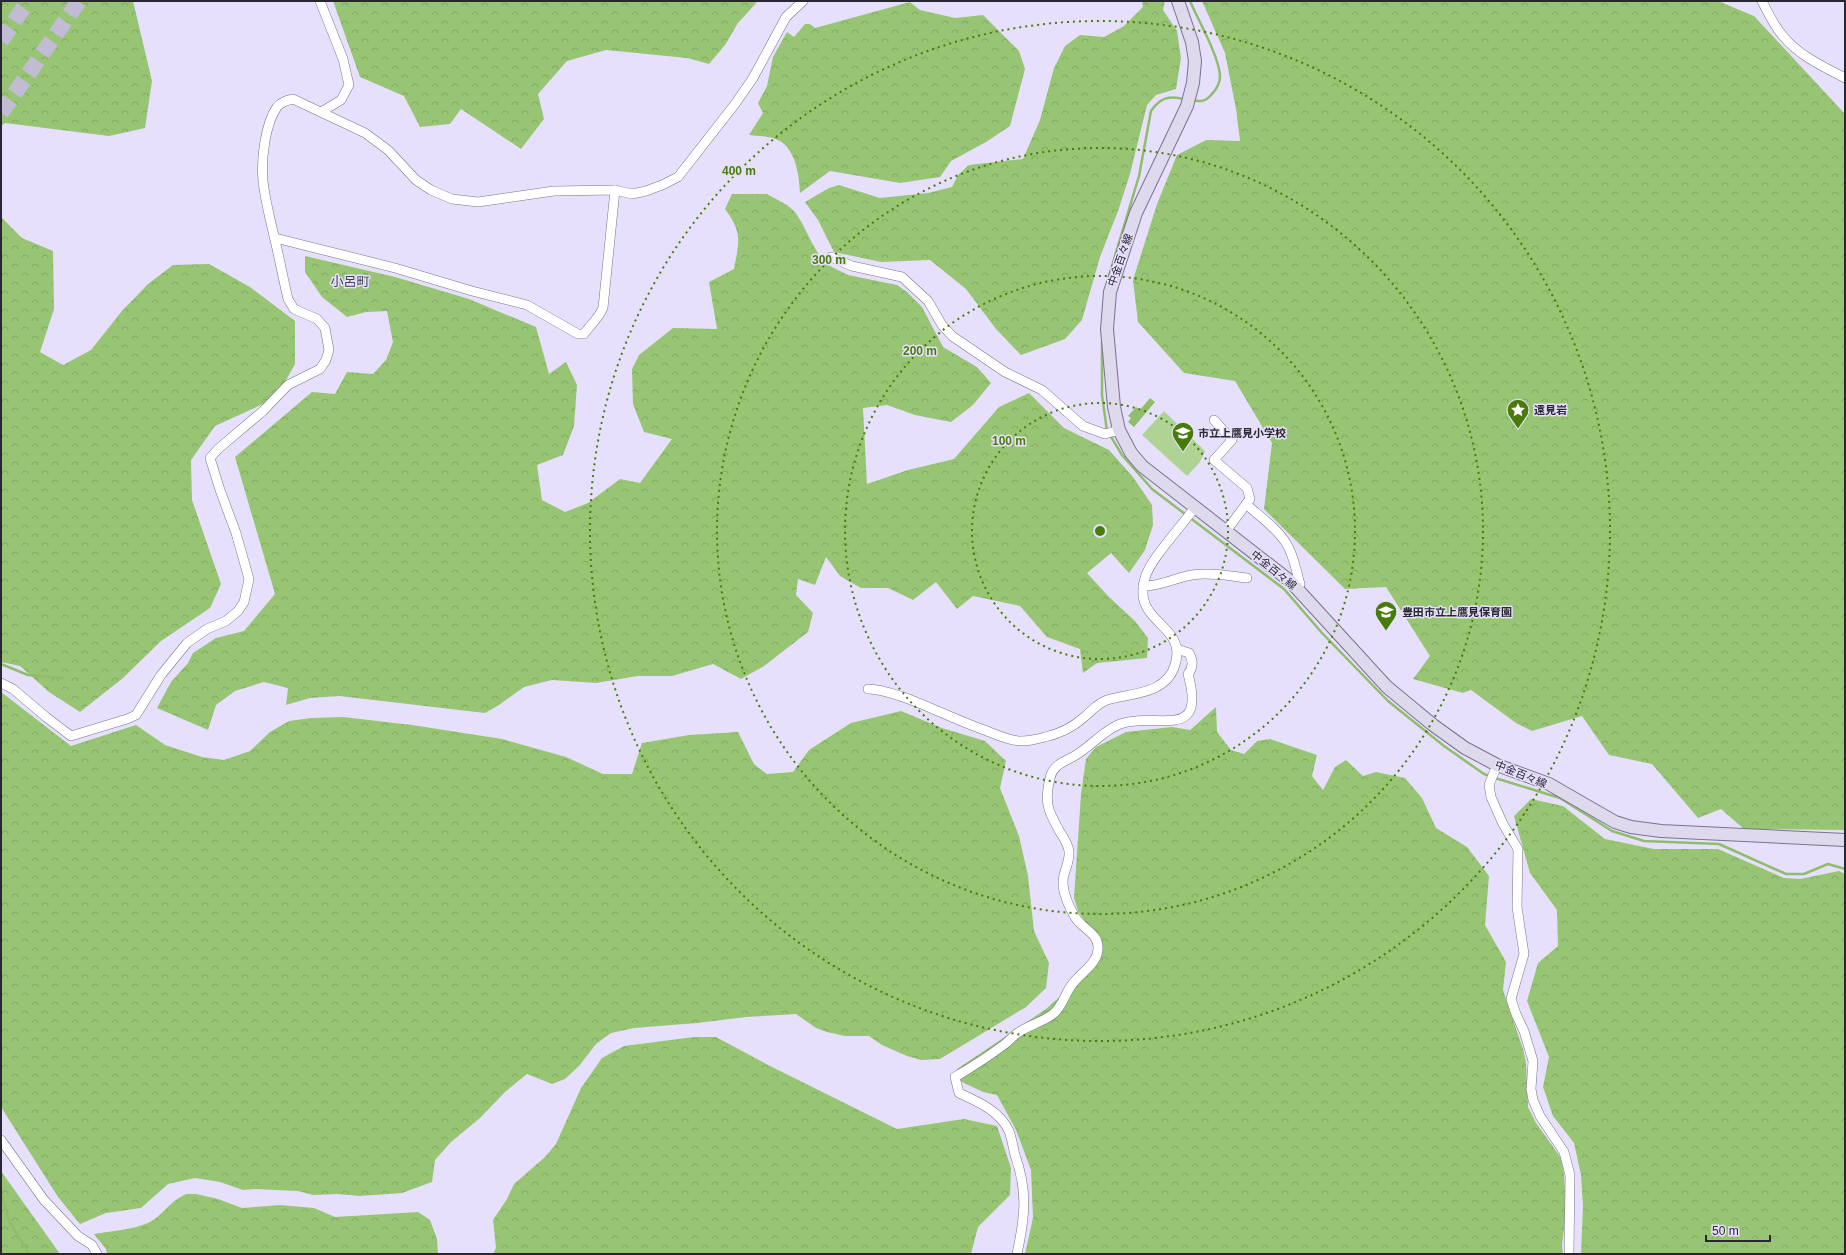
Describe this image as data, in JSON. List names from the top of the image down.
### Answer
{
  "streets": {
    "main road": ["中金百々線"]
  },
  "districts": ["小呂町"],
  "places": {
    "place": ["遠見岩"],
    "school or university": ["市立上鷹見小学校", "豊田市立上鷹見保育園"]
  },
  "scale_bar": "50 m",
  "rings": [
    "400 m",
    "300 m",
    "200 m",
    "100 m"
  ]
}
